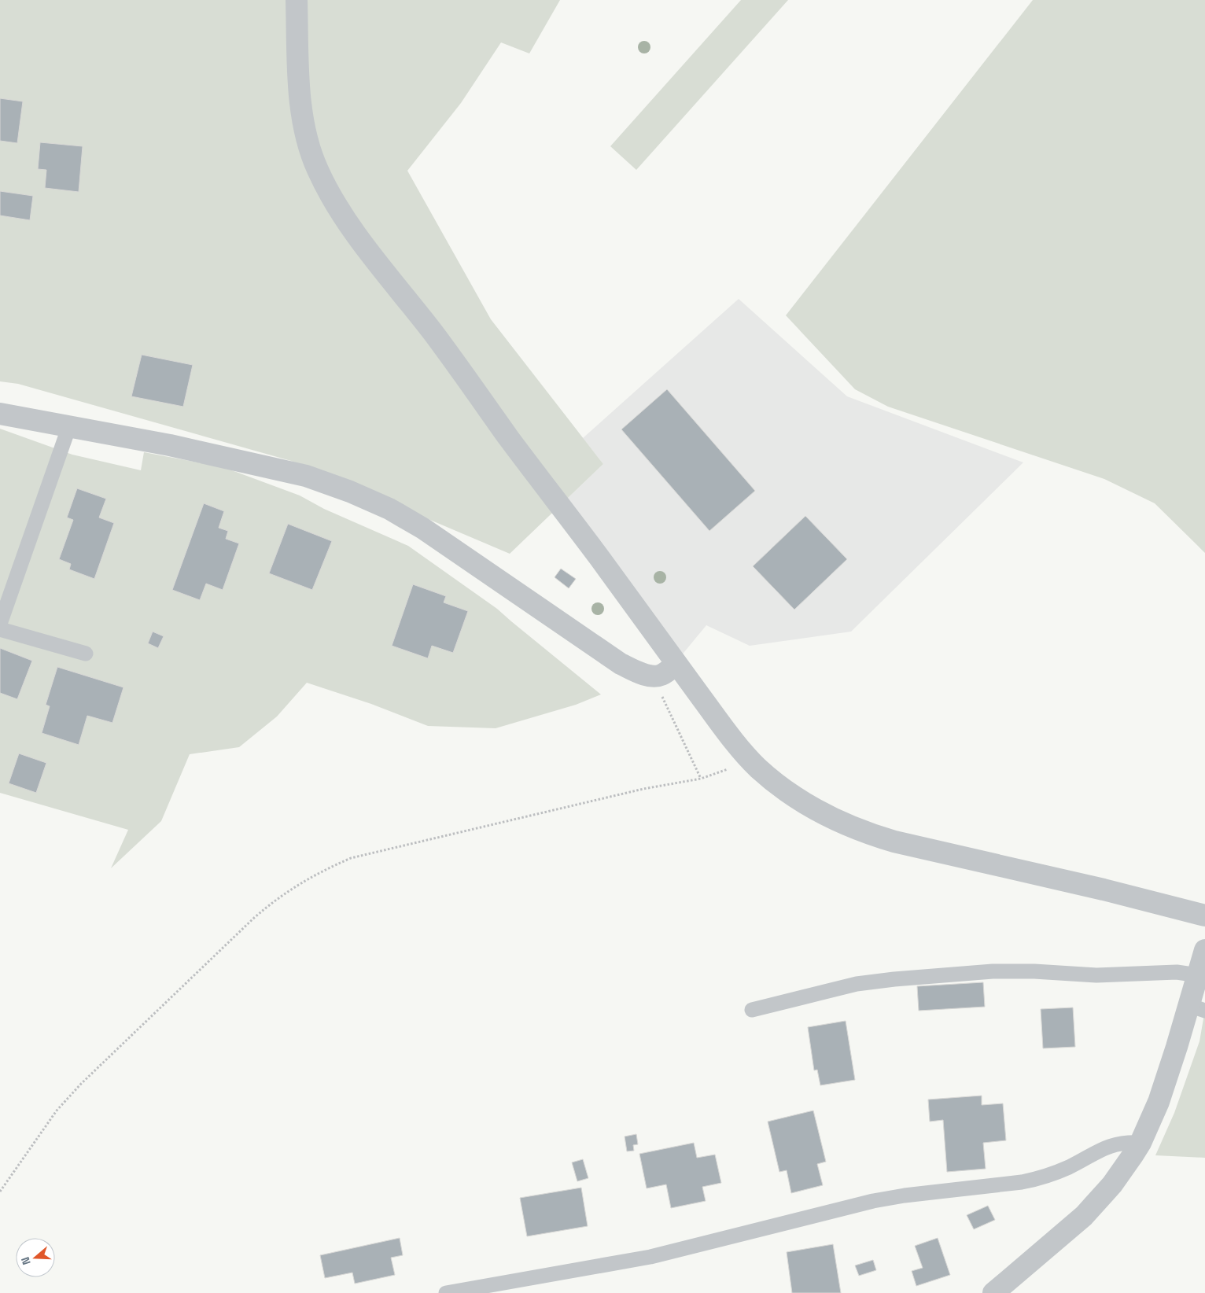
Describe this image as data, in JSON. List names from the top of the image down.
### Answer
{
  "north": "left"
}
